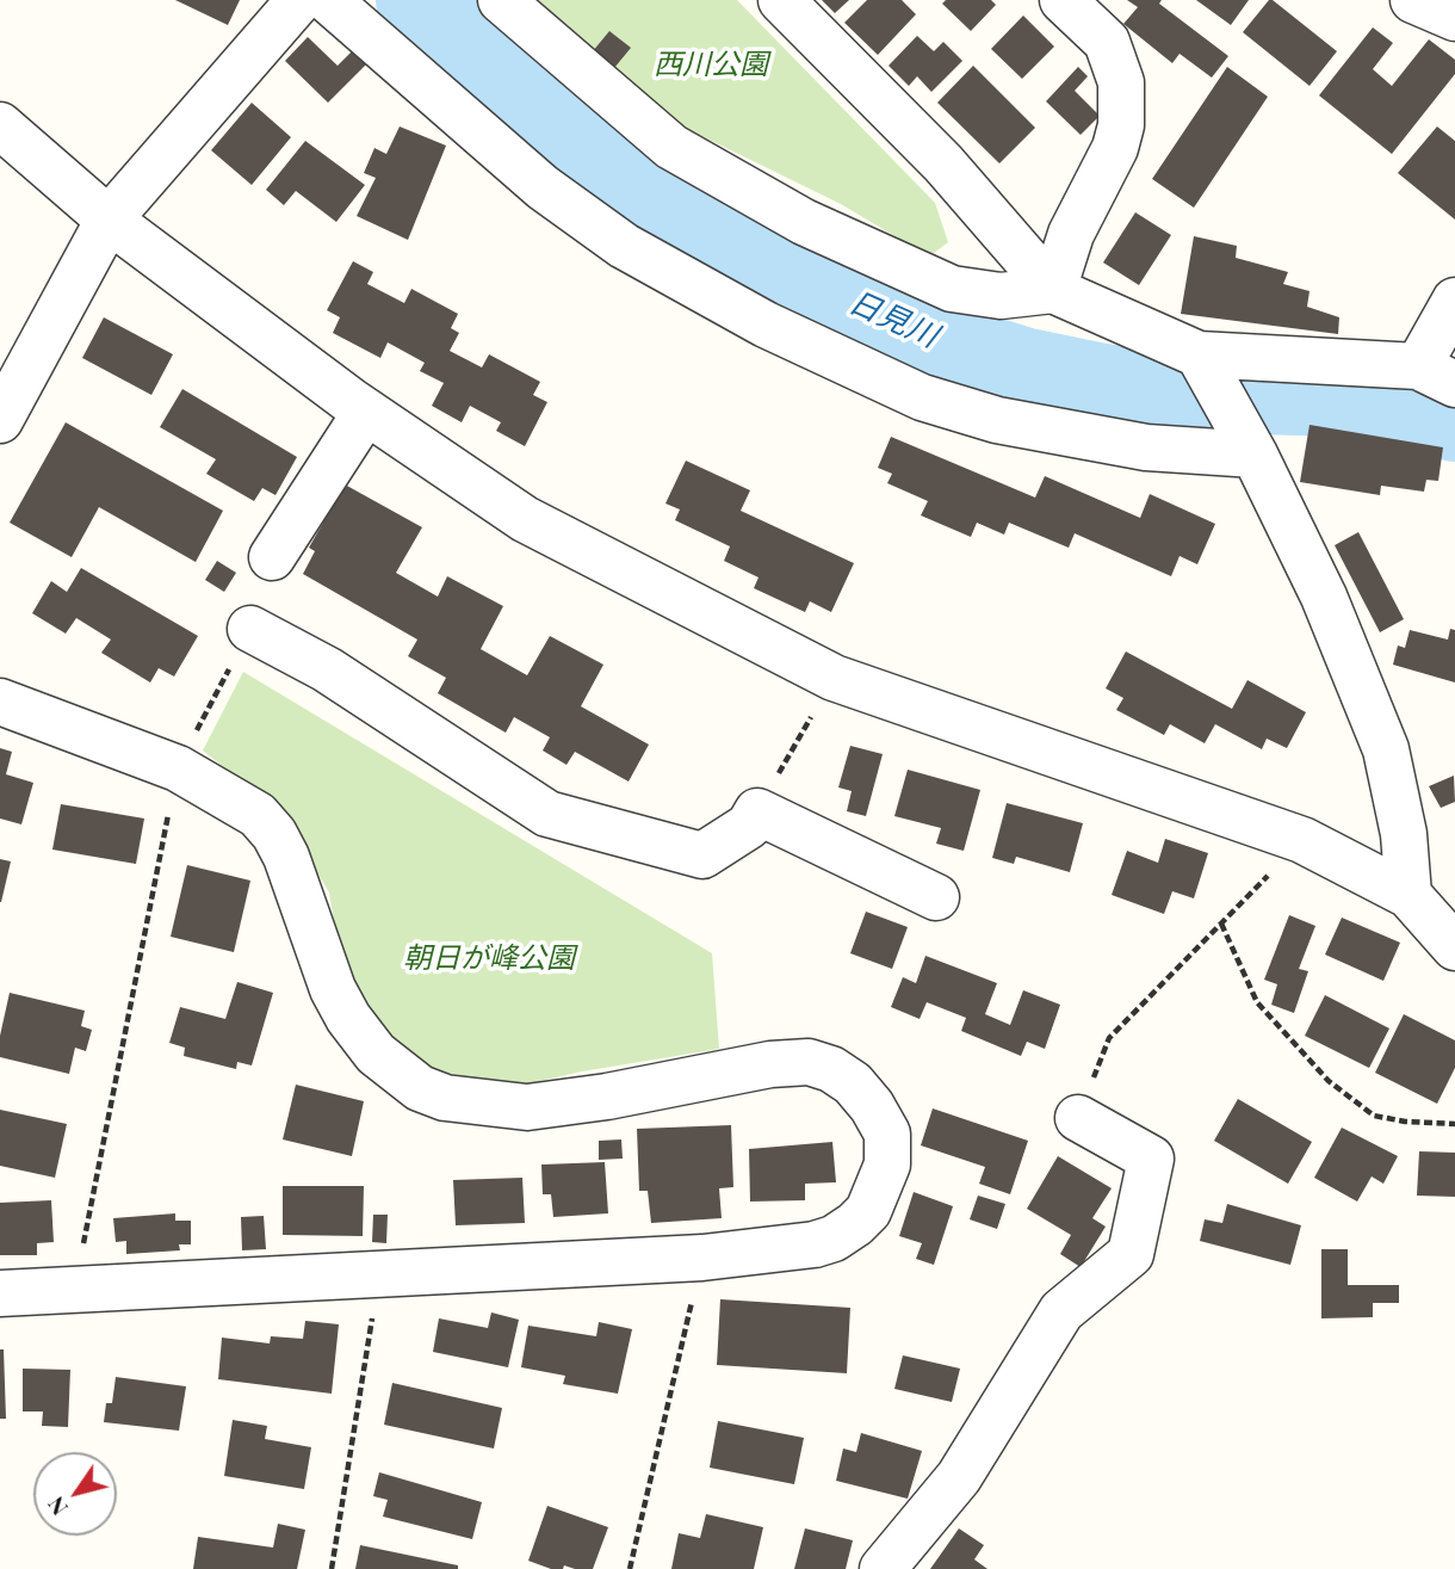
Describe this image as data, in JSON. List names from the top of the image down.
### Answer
{
  "water": ["日見川"],
  "parks": ["西川公園", "朝日が峰公園"],
  "north": "bottom left"
}
